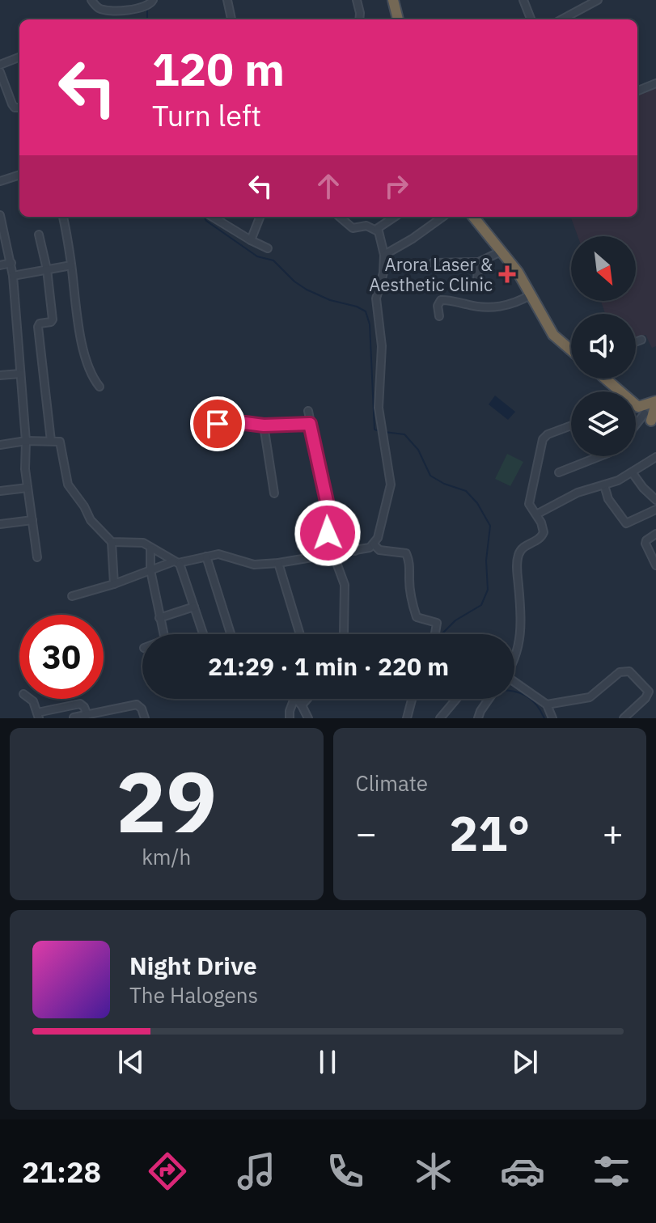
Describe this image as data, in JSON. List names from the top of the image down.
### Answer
{
  "places": {
    "health": ["Arora Laser & Aesthetic Clinic"]
  },
  "north": "bottom right",
  "page": {
    "turn": ["120 m", "Turn left"],
    "limit": "30",
    "trip": "21:29 · 1 min · 220 m",
    "tile": [
      ["29", "km/h"],
      "Climate"
    ],
    "heat": ["−", "21°", "+"],
    "song": ["Night Drive", "The Halogens"],
    "tabs": "21:28"
  }
}
